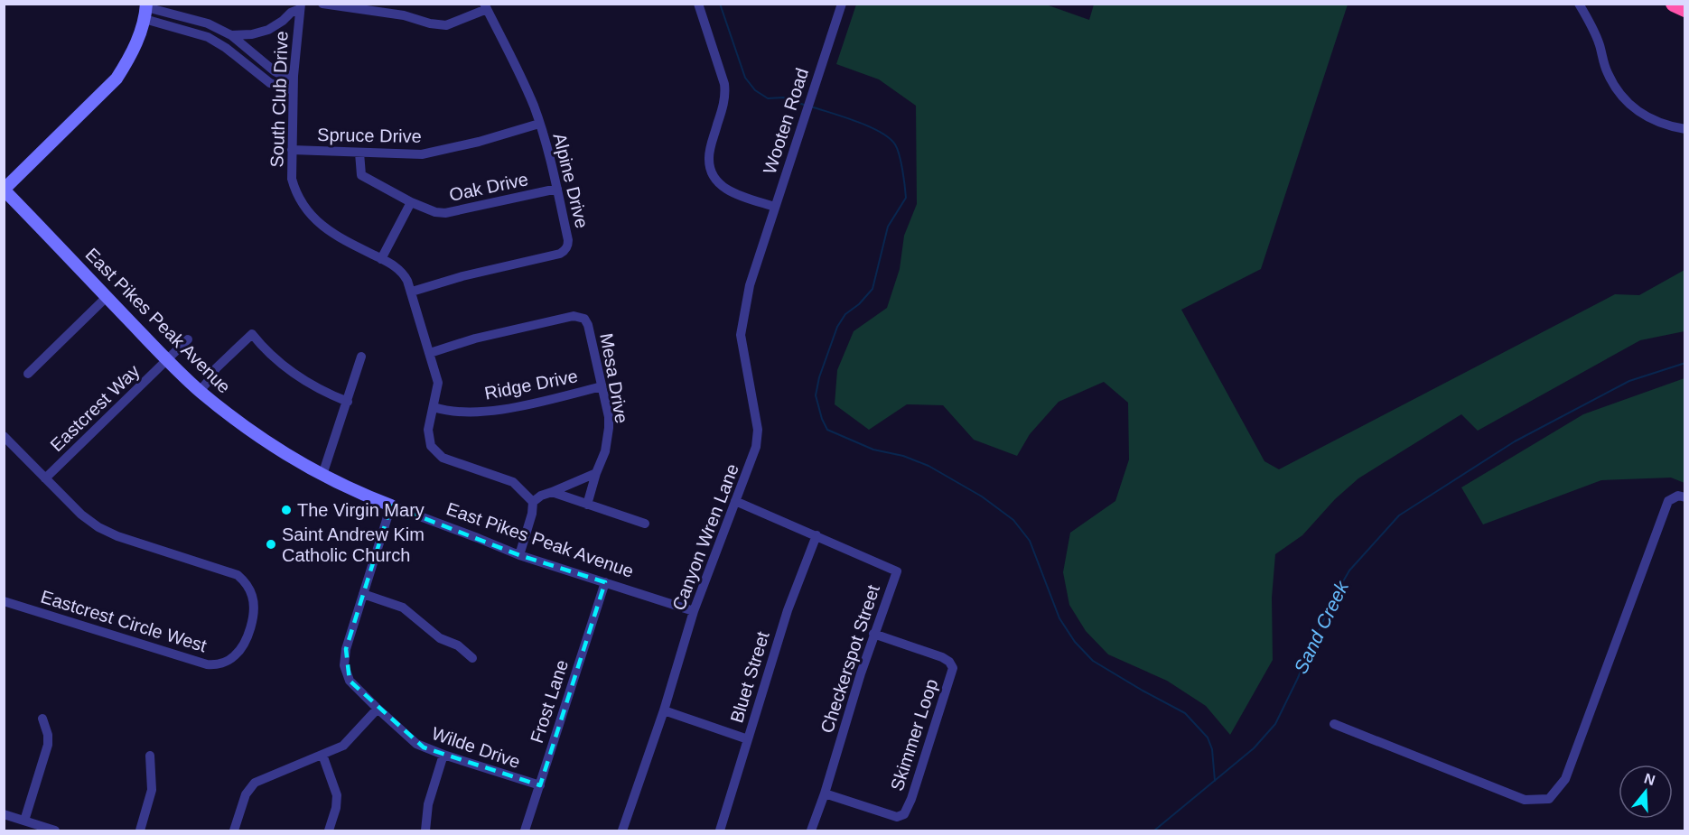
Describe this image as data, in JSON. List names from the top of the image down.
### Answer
{
  "streets": {
    "street": [
      "South Club Drive",
      "Wooten Road",
      "Spruce Drive",
      "Alpine Drive",
      "Oak Drive",
      "East Pikes Peak Avenue",
      "Mesa Drive",
      "Ridge Drive",
      "Eastcrest Way",
      "Canyon Wren Lane",
      "Eastcrest Circle West",
      "Checkerspot Street",
      "Bluet Street",
      "Frost Lane",
      "Skimmer Loop",
      "Wilde Drive"
    ]
  },
  "crossings": [
    ["South Club Drive", "Spruce Drive"],
    ["South Club Drive", "Alpine Drive"],
    ["South Club Drive", "Mesa Drive"],
    ["South Club Drive", "Ridge Drive"],
    ["Wooten Road", "Canyon Wren Lane"],
    ["Spruce Drive", "Alpine Drive"],
    ["Spruce Drive", "Oak Drive"],
    ["Alpine Drive", "Oak Drive"],
    ["East Pikes Peak Avenue", "Eastcrest Way"],
    ["East Pikes Peak Avenue", "Canyon Wren Lane"],
    ["East Pikes Peak Avenue", "Frost Lane"],
    ["East Pikes Peak Avenue", "Wilde Drive"],
    ["Mesa Drive", "Ridge Drive"],
    ["Eastcrest Way", "Eastcrest Circle West"],
    ["Canyon Wren Lane", "Checkerspot Street"],
    ["Checkerspot Street", "Bluet Street"],
    ["Checkerspot Street", "Skimmer Loop"],
    ["Frost Lane", "Wilde Drive"]
  ],
  "water": ["Sand Creek"],
  "places": ["The Virgin Mary", "Saint Andrew Kim Catholic Church"],
  "north": "top"
}
